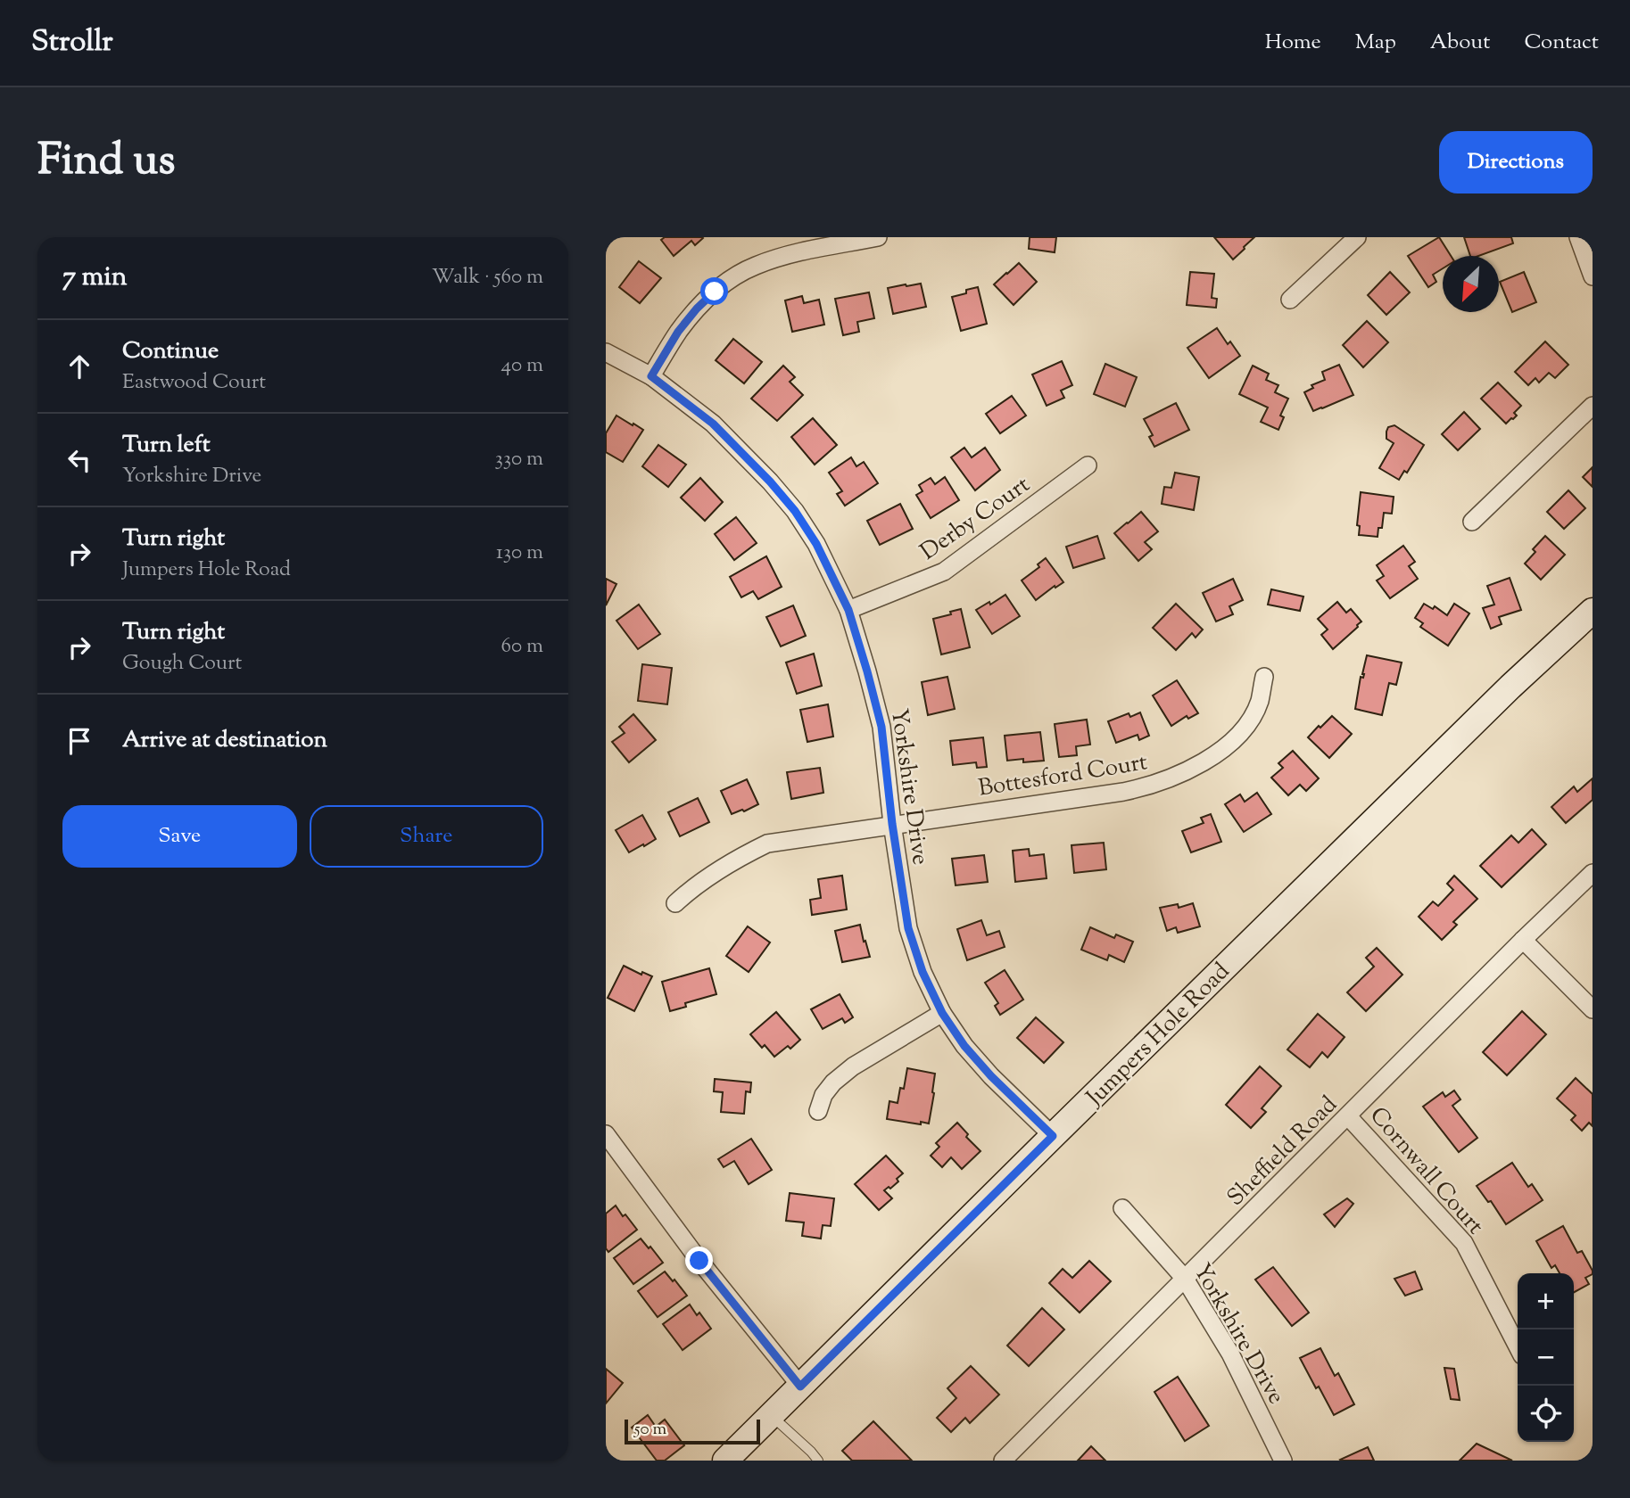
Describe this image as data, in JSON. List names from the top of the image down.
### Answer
{
  "streets": {
    "main road": ["Jumpers Hole Road"],
    "street": [
      "Derby Court",
      "Bottesford Court",
      "Yorkshire Drive",
      "Sheffield Road",
      "Cornwall Court"
    ]
  },
  "crossings": [
    ["Derby Court", "Yorkshire Drive"],
    ["Bottesford Court", "Yorkshire Drive"],
    ["Yorkshire Drive", "Jumpers Hole Road"],
    ["Yorkshire Drive", "Sheffield Road"],
    ["Sheffield Road", "Cornwall Court"]
  ],
  "scale_bar": "50 m",
  "north": "bottom left",
  "page": {
    "header": "Strollr",
    "nav": [
      "Home",
      "Map",
      "About",
      "Contact"
    ],
    "title": "Find us",
    "buttons": [
      "Directions",
      ["Save", "Share"]
    ],
    "heading": ["7 min", "Walk · 560 m"],
    "list": [
      ["Continue", "Eastwood Court", "40 m"],
      ["Turn left", "Yorkshire Drive", "330 m"],
      ["Turn right", "Jumpers Hole Road", "130 m"],
      ["Turn right", "Gough Court", "60 m"],
      "Arrive at destination"
    ],
    "map_buttons": ["+", "−"],
    "scale": "50 m"
  }
}
